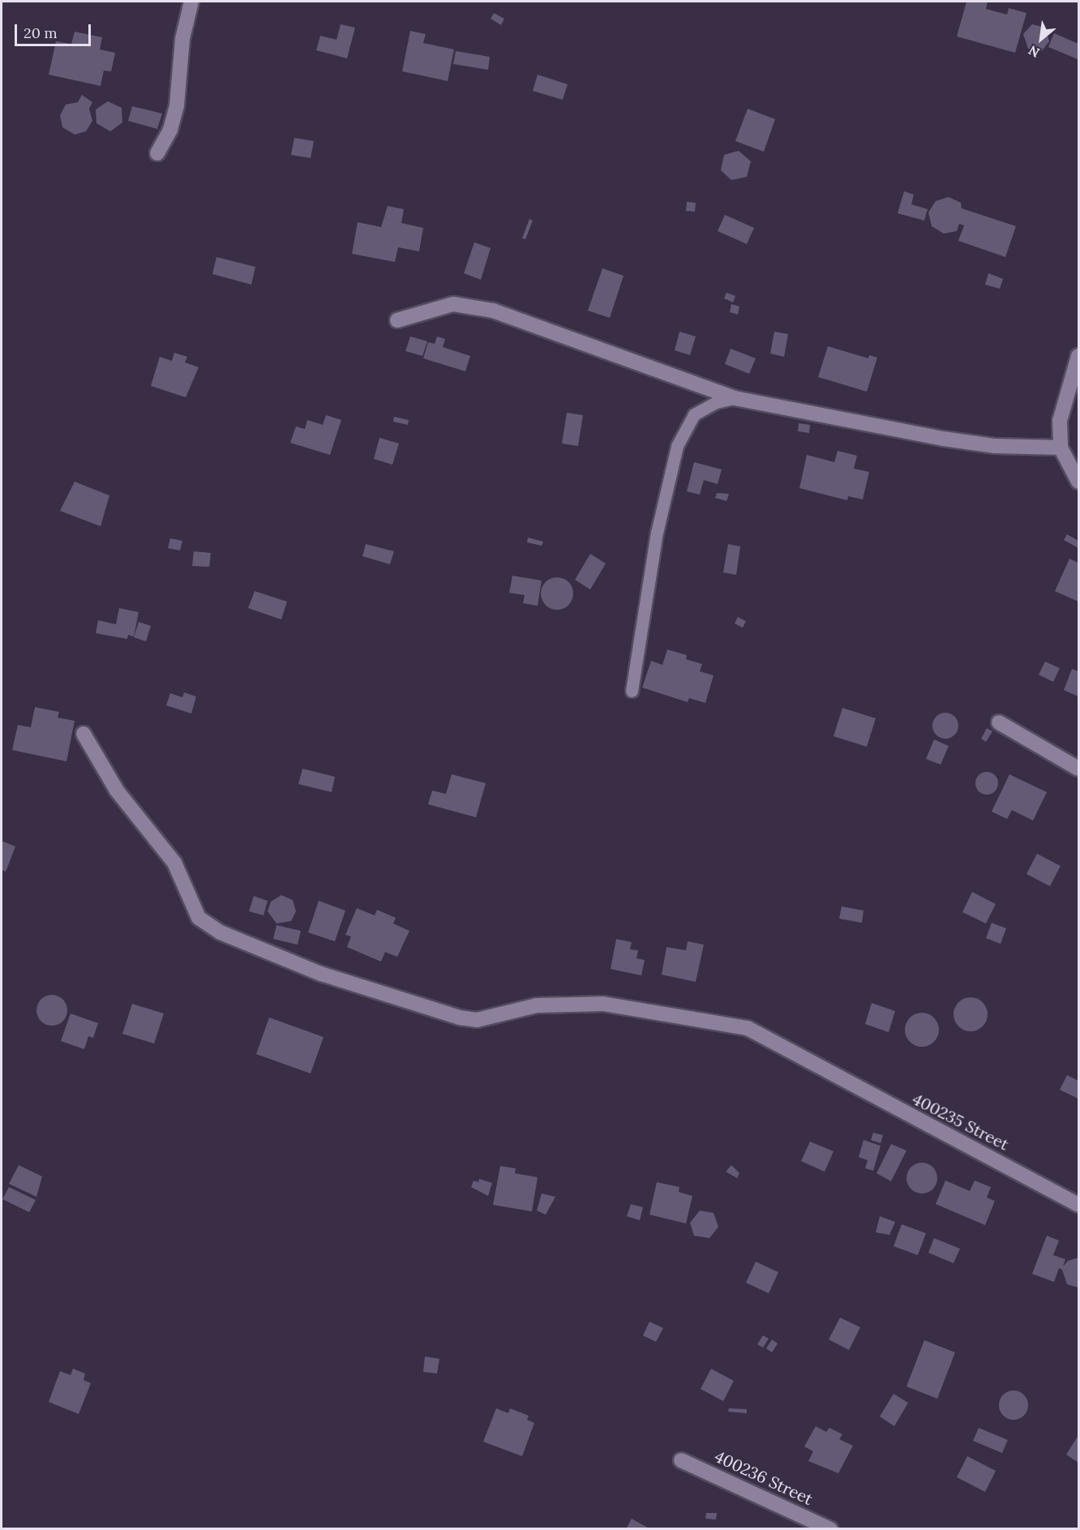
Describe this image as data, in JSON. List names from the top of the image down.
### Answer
{
  "streets": {
    "street": ["400235 Street", "400236 Street"]
  },
  "scale_bar": "20 m",
  "north": "bottom left"
}
